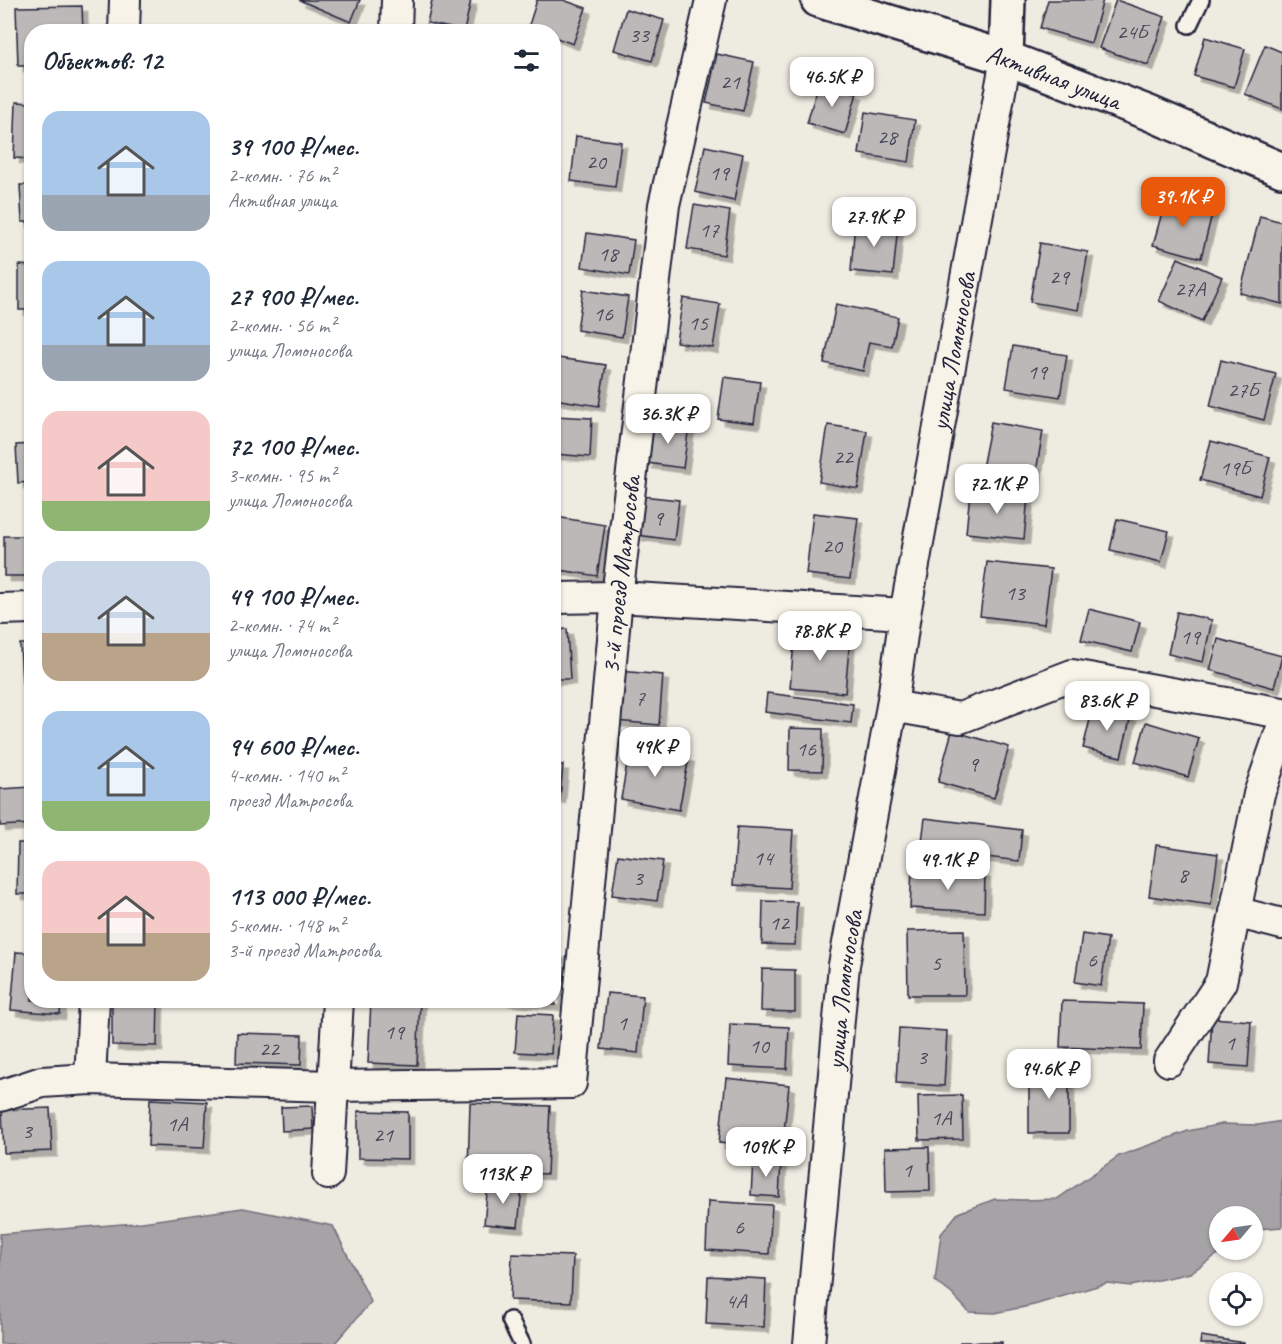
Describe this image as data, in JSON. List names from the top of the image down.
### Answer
{
  "streets": {
    "main road": ["Активная улица", "улица Ломоносова"],
    "street": ["3-й проезд Матросова"]
  },
  "crossings": [
    ["Активная улица", "улица Ломоносова"]
  ],
  "house_numbers": [
    "24Б",
    "33",
    "21",
    "28",
    "20",
    "19",
    "17",
    "18",
    "29",
    "27А",
    "16",
    "15",
    "19",
    "27Б",
    "22",
    "19Б",
    "9",
    "20",
    "13",
    "19",
    "7",
    "16",
    "9",
    "14",
    "8",
    "3",
    "12",
    "6",
    "5",
    "1",
    "19",
    "1",
    "10",
    "22",
    "3",
    "1А",
    "1А",
    "3",
    "21",
    "1",
    "6",
    "4А"
  ],
  "north": "bottom left",
  "page": {
    "heading": "Объектов: 12",
    "price": [
      "46.5K ₽",
      "39.1K ₽",
      "27.9K ₽",
      "36.3K ₽",
      "72.1K ₽",
      "78.8K ₽",
      "83.6K ₽",
      "49K ₽",
      "49.1K ₽",
      "94.6K ₽",
      "109K ₽",
      "113K ₽"
    ],
    "list": [
      {
        "name": "39 100 ₽/мес.",
        "note": "2-комн. · 76 m² · Активная улица"
      },
      {
        "name": "27 900 ₽/мес.",
        "note": "2-комн. · 56 m² · улица Ломоносова"
      },
      {
        "name": "72 100 ₽/мес.",
        "note": "3-комн. · 95 m² · улица Ломоносова"
      },
      {
        "name": "49 100 ₽/мес.",
        "note": "2-комн. · 74 m² · улица Ломоносова"
      },
      {
        "name": "94 600 ₽/мес.",
        "note": "4-комн. · 140 m² · проезд Матросова"
      },
      {
        "name": "113 000 ₽/мес.",
        "note": "5-комн. · 148 m² · 3-й проезд Матросова"
      }
    ]
  }
}
